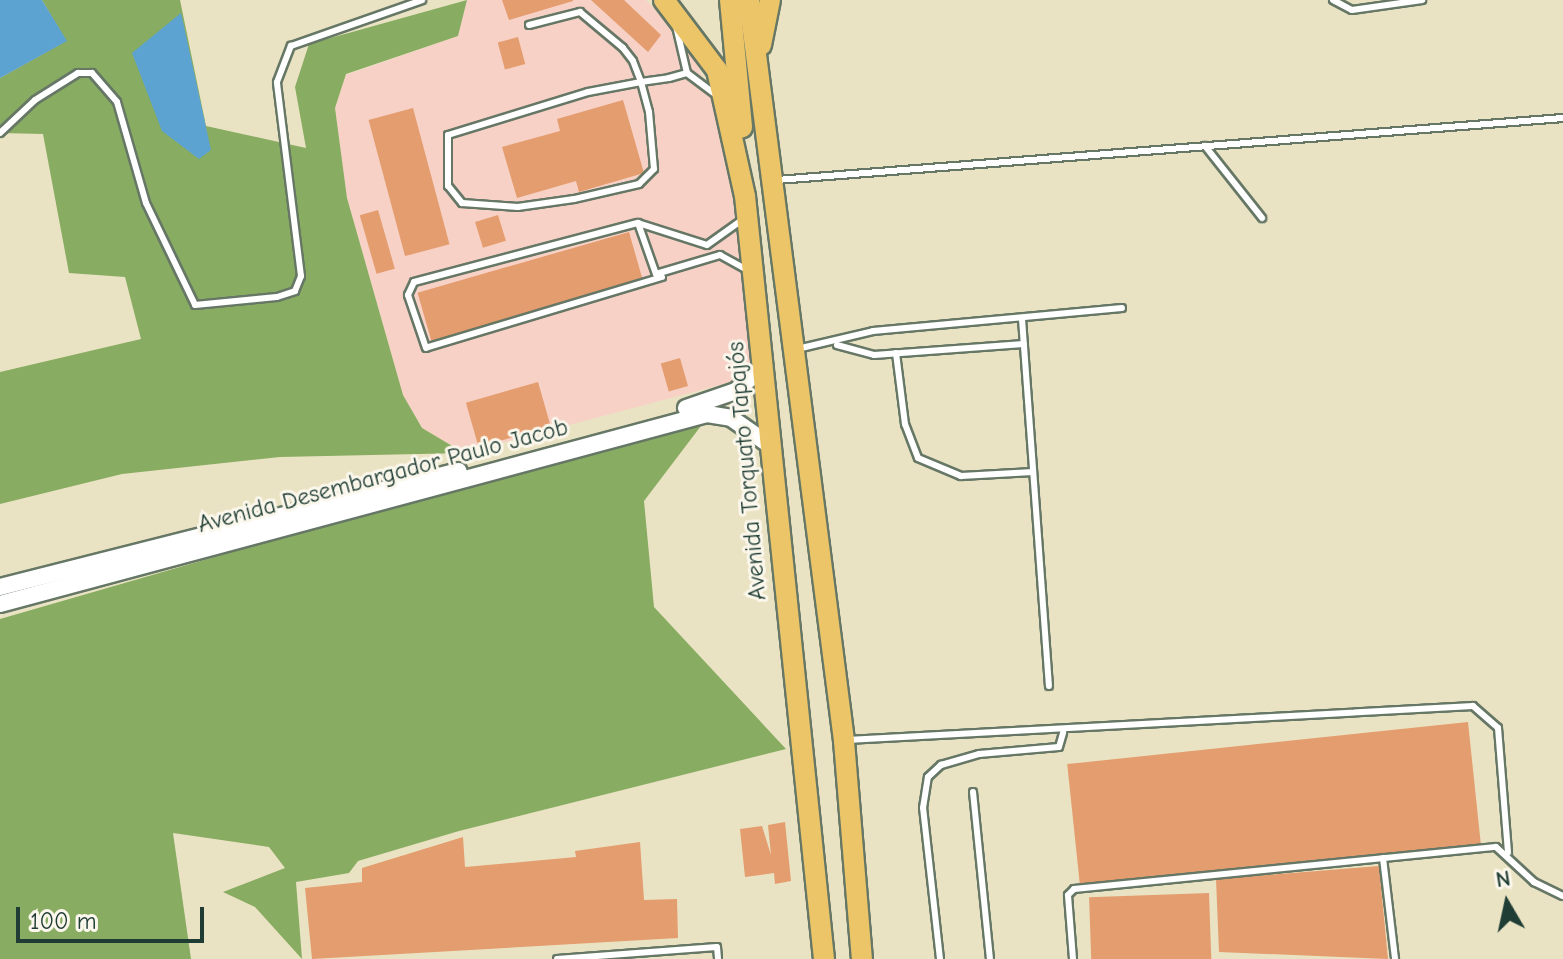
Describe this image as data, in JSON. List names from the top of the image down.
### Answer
{
  "streets": {
    "highway": ["Avenida Torquato Tapajós"],
    "street": ["Avenida Desembargador Paulo Jacob"]
  },
  "crossings": [
    ["Avenida Torquato Tapajós", "Avenida Desembargador Paulo Jacob"]
  ],
  "scale_bar": "100 m",
  "north": "top"
}
